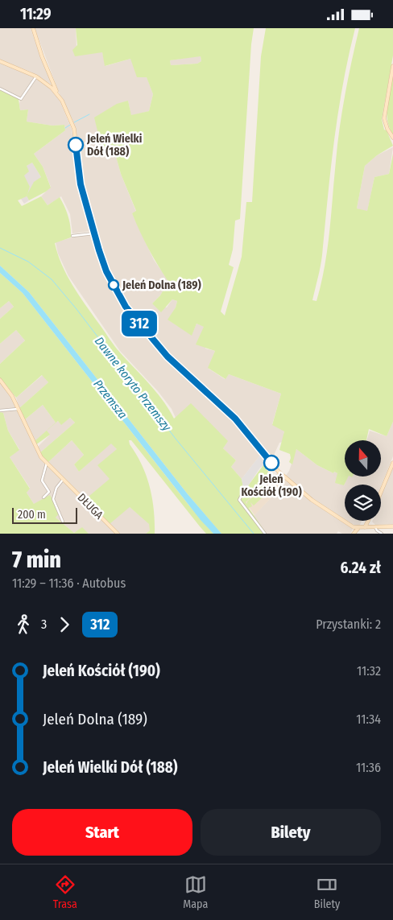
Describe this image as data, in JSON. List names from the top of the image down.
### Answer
{
  "streets": {
    "street": ["DŁUGA"]
  },
  "water": ["Dawne koryto Przemszy", "Przemsza"],
  "places": ["Jeleń Wielki Dół (188)", "Jeleń Dolna (189)", "Jeleń Kościół (190)"],
  "lines": ["bus line 312"],
  "scale_bar": "200 m",
  "north": "top",
  "page": {
    "status": "11:29",
    "on_map": "312",
    "scale": "200 m",
    "heading": ["7 min", "11:29 – 11:36 · Autobus", "6.24 zł"],
    "legs": ["3", "312", "Przystanki: 2"],
    "list": [
      {
        "name": "Jeleń Kościół (190)",
        "value": "11:32"
      },
      {
        "name": "Jeleń Dolna (189)",
        "value": "11:34"
      },
      {
        "name": "Jeleń Wielki Dół (188)",
        "value": "11:36"
      }
    ],
    "buttons": ["Start", "Bilety"],
    "tabs": ["Trasa", "Mapa", "Bilety"]
  }
}
